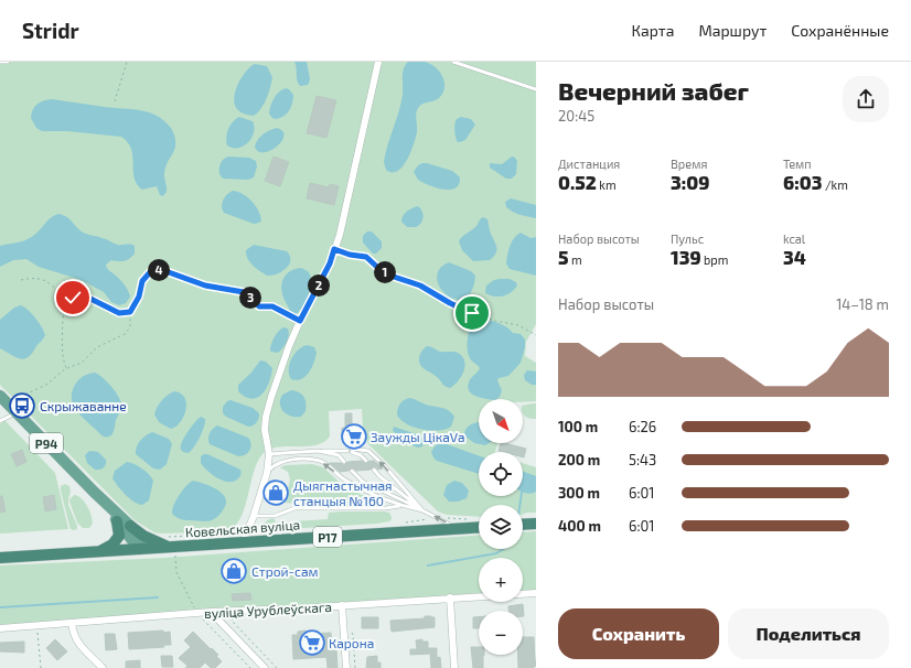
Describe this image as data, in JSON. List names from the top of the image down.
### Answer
{
  "streets": {
    "highway": ["Р94", "Ковельская вуліца", "Р17"],
    "street": ["вуліца Урублеўскага"]
  },
  "crossings": [
    ["Р94", "Ковельская вуліца"]
  ],
  "places": {
    "bus stop": ["Скрыжаванне"],
    "supermarket": ["Заужды ЦікаVа", "Карона"],
    "shop": ["Дыягнастычная станцыя №160", "Строй-сам"]
  },
  "north": "bottom right",
  "page": {
    "header": "Stridr",
    "nav": ["Карта", "Маршрут", "Сохранённые"],
    "heading": ["Вечерний забег", "20:45"],
    "stats": [
      ["Дистанция", "0.52 km"],
      ["Время", "3:09"],
      ["Темп", "6:03 /km"],
      ["Набор высоты", "5 m"],
      ["Пульс", "139 bpm"],
      ["kcal", "34"]
    ],
    "pins": [
      "4",
      "1",
      "2",
      "3"
    ],
    "chart": ["Набор высоты", "14–18 m"],
    "map_buttons": ["+", "−"],
    "list": [
      {
        "name": "100 m",
        "note": "6:26"
      },
      {
        "name": "200 m",
        "note": "5:43"
      },
      {
        "name": "300 m",
        "note": "6:01"
      },
      {
        "name": "400 m",
        "note": "6:01"
      }
    ],
    "buttons": ["Сохранить", "Поделиться"]
  }
}
